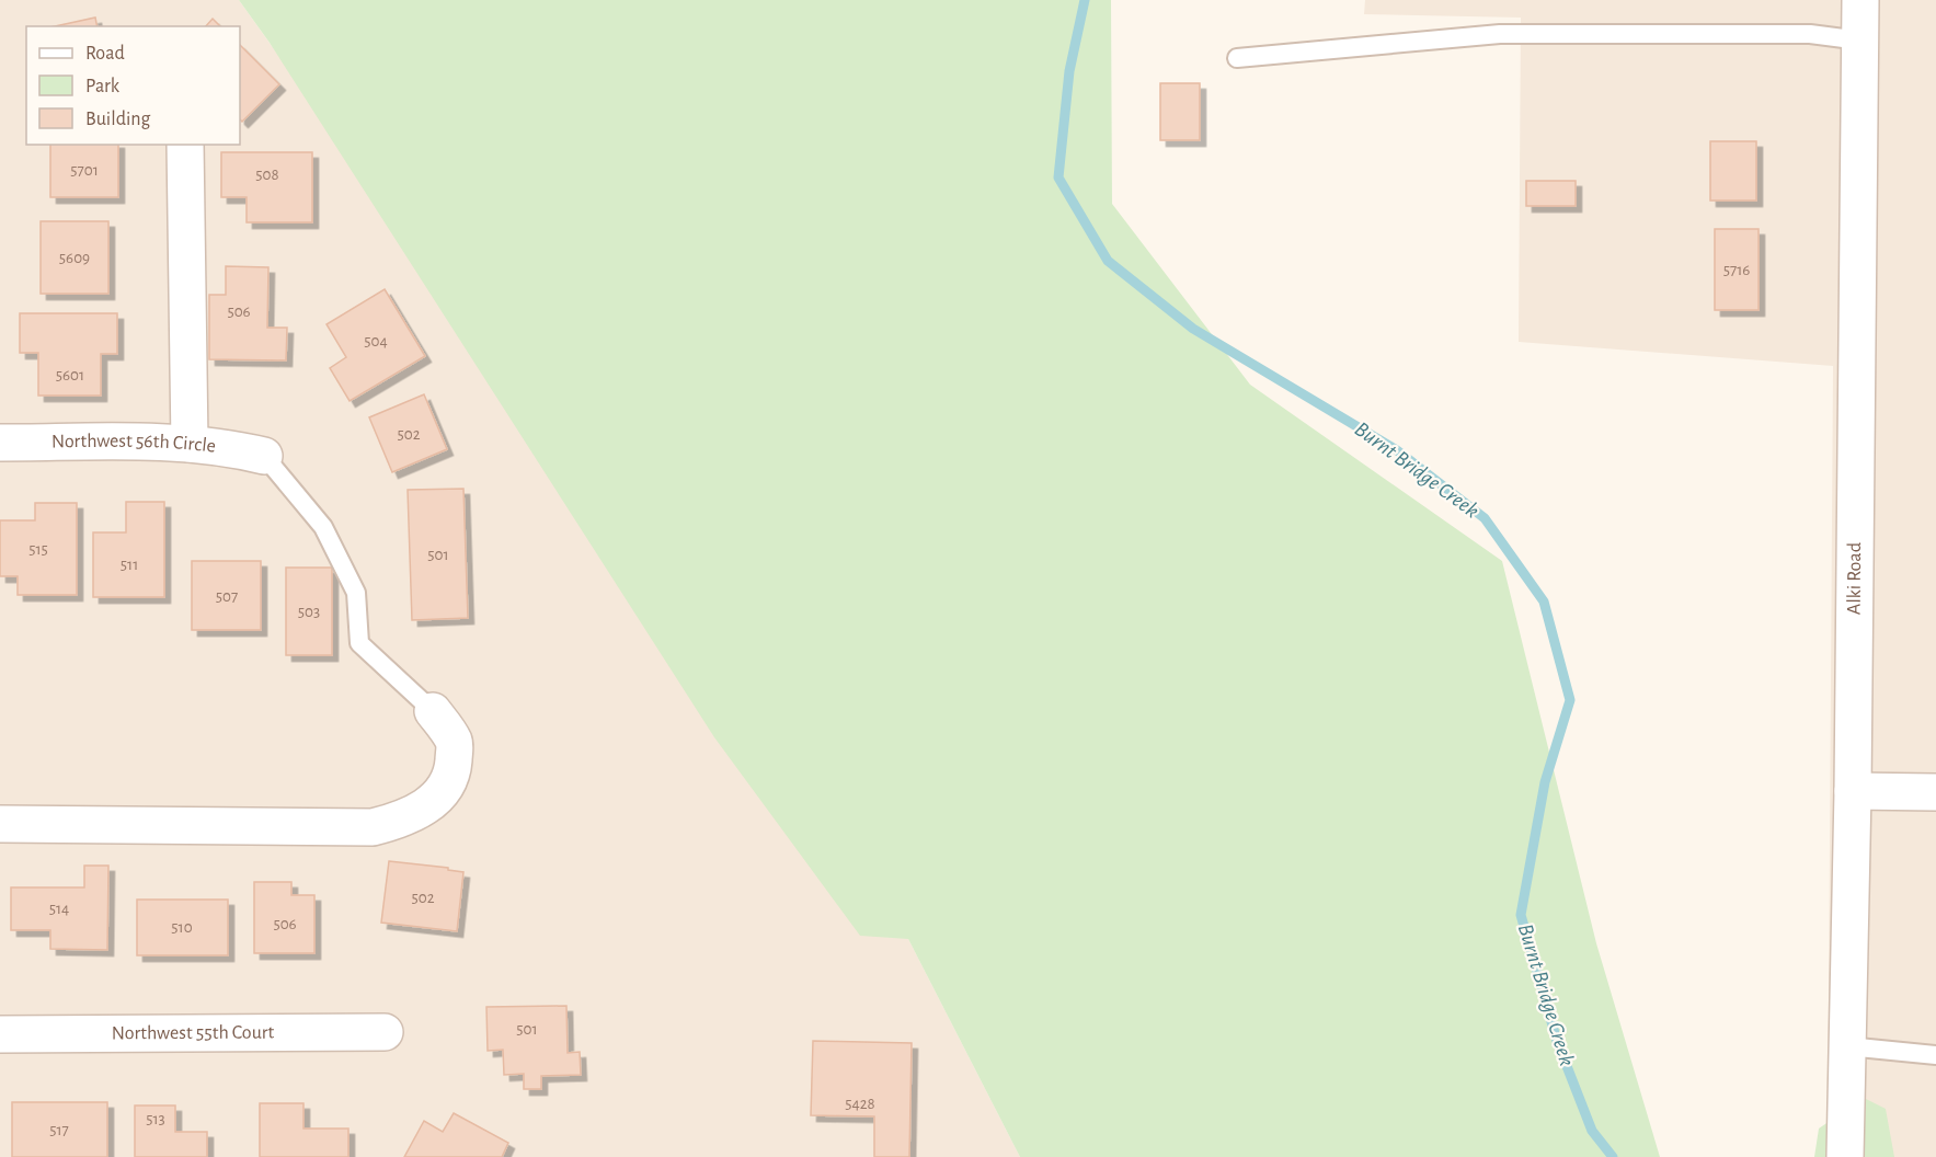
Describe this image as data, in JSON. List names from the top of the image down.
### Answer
{
  "streets": {
    "street": ["Northwest 56th Circle", "Alki Road", "Northwest 55th Court"]
  },
  "water": ["Burnt Bridge Creek"],
  "house_numbers": [
    "5701",
    "508",
    "5609",
    "5716",
    "506",
    "504",
    "5601",
    "502",
    "515",
    "501",
    "511",
    "507",
    "503",
    "502",
    "514",
    "506",
    "510",
    "501",
    "5428",
    "513",
    "517"
  ],
  "legend": ["Road", "Park", "Building"]
}
